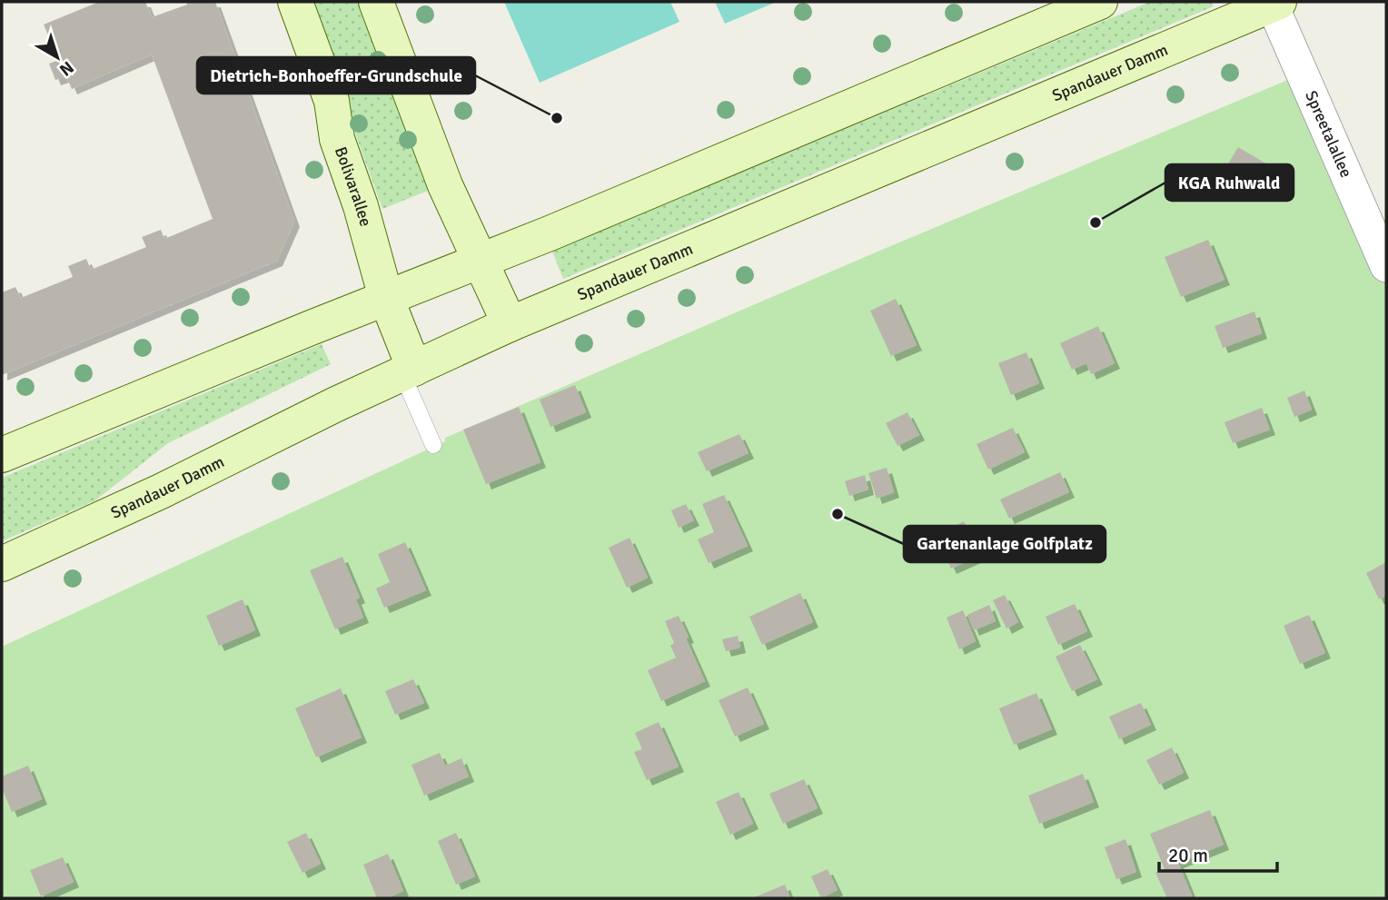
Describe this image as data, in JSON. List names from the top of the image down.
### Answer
{
  "streets": {
    "main road": ["Spandauer Damm", "Bolivarallee"],
    "street": ["Spreetalallee"]
  },
  "crossings": [
    ["Spandauer Damm", "Spreetalallee"],
    ["Spandauer Damm", "Bolivarallee"]
  ],
  "places": ["Dietrich-Bonhoeffer-Grundschule", "KGA Ruhwald", "Gartenanlage Golfplatz"],
  "scale_bar": "20 m",
  "north": "bottom right"
}
